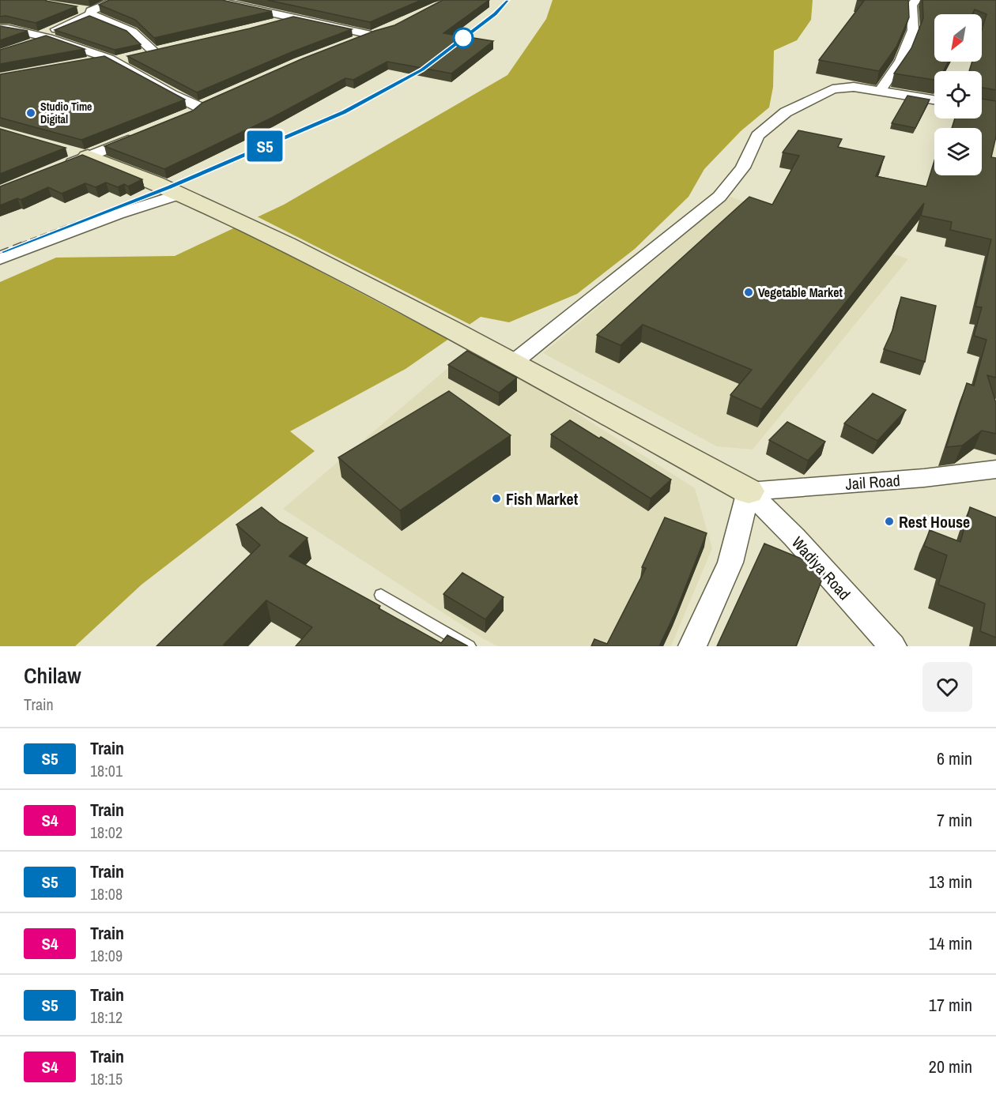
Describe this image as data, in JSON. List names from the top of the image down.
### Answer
{
  "streets": {
    "street": ["Jail Road", "Wadiya Road"]
  },
  "crossings": [
    ["Jail Road", "Wadiya Road"]
  ],
  "places": [
    "Studio Time Digital",
    "Vegetable Market",
    "Fish Market",
    "Rest House"
  ],
  "north": "bottom left",
  "page": {
    "on_map": "S5",
    "heading": ["Chilaw", "Train"],
    "list": [
      {
        "mark": "S5",
        "name": "Train",
        "note": "18:01",
        "value": "6 min"
      },
      {
        "mark": "S4",
        "name": "Train",
        "note": "18:02",
        "value": "7 min"
      },
      {
        "mark": "S5",
        "name": "Train",
        "note": "18:08",
        "value": "13 min"
      },
      {
        "mark": "S4",
        "name": "Train",
        "note": "18:09",
        "value": "14 min"
      },
      {
        "mark": "S5",
        "name": "Train",
        "note": "18:12",
        "value": "17 min"
      },
      {
        "mark": "S4",
        "name": "Train",
        "note": "18:15",
        "value": "20 min"
      }
    ]
  }
}
